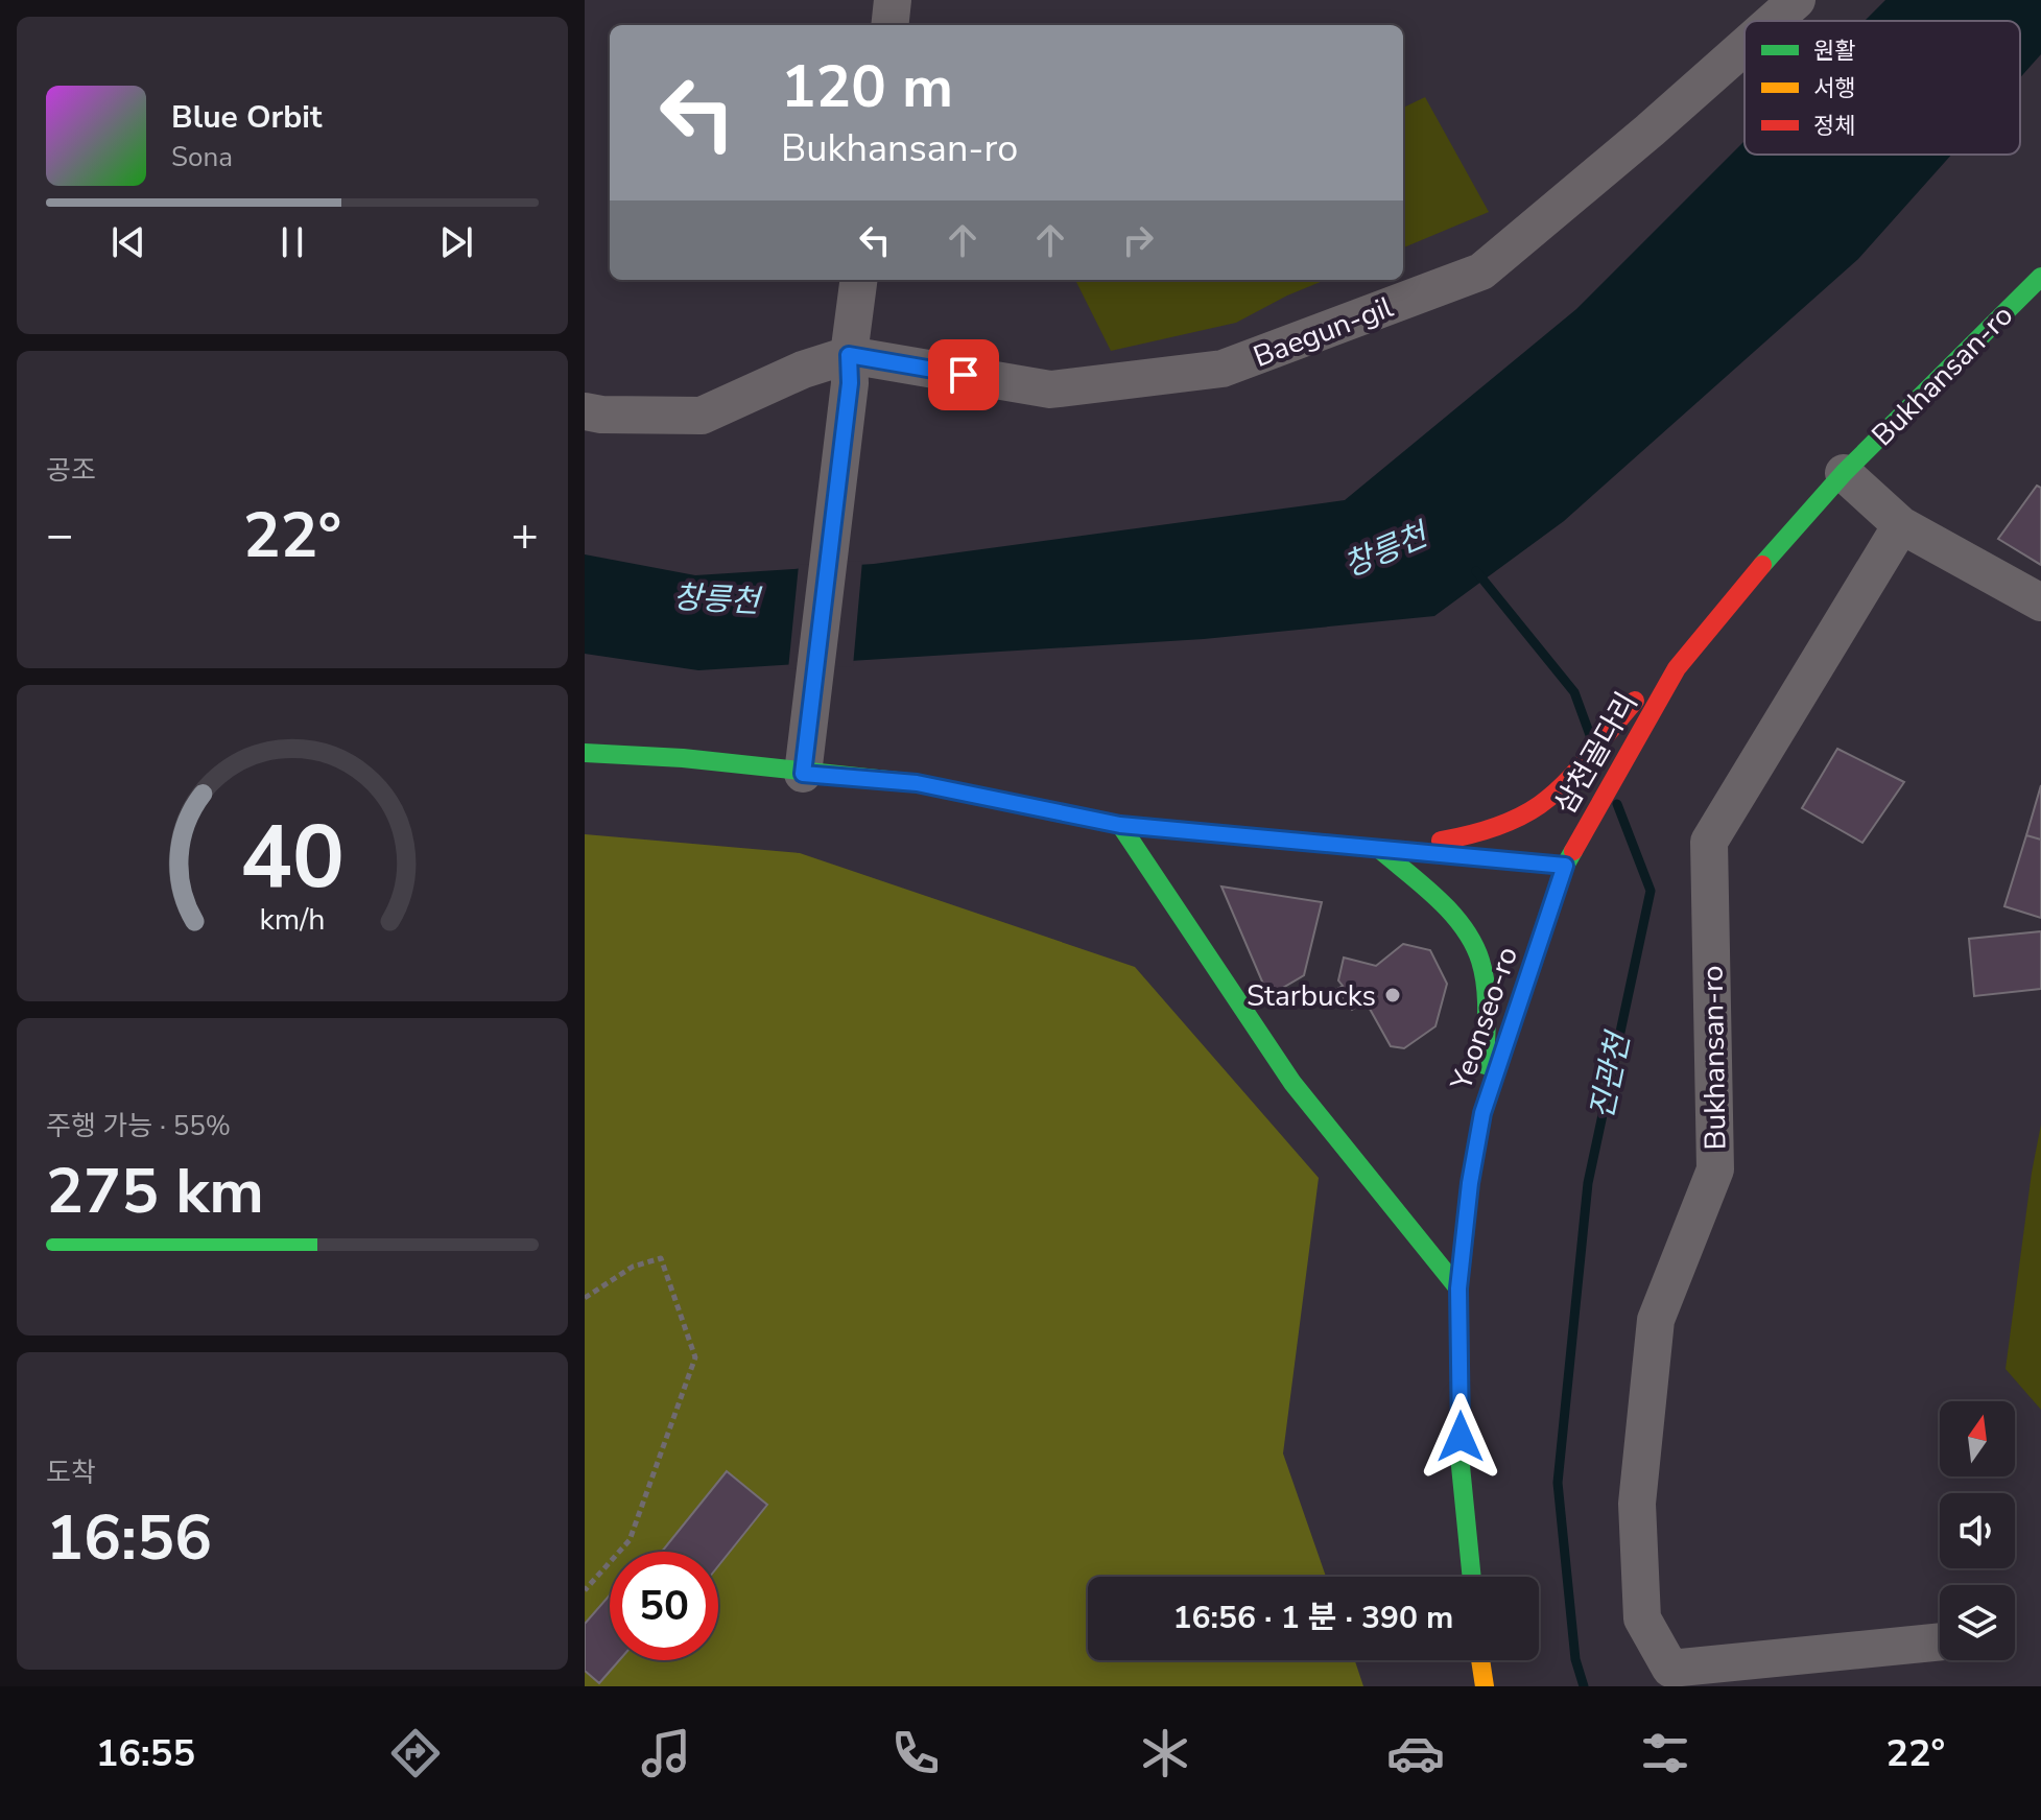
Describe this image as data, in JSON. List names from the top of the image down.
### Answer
{
  "streets": {
    "main road": ["Bukhansan-ro", "삼천골다리", "Yeonseo-ro"],
    "street": ["Baegun-gil"]
  },
  "crossings": [
    ["Bukhansan-ro", "삼천골다리"],
    ["삼천골다리", "Yeonseo-ro"]
  ],
  "water": ["창릉천", "진관천"],
  "places": ["Starbucks"],
  "legend": ["원활", "서행", "정체"],
  "north": "top",
  "page": {
    "turn": ["120 m", "Bukhansan-ro"],
    "song": ["Blue Orbit", "Sona"],
    "tile": [
      "공조",
      ["주행 가능 · 55%", "275 km"],
      ["도착", "16:56"]
    ],
    "heat": ["−", "22°", "+"],
    "limit": "50",
    "trip": "16:56 · 1 분 · 390 m",
    "tabs": ["16:55", "22°"],
    "gauge": ["40", "km/h"]
  }
}
